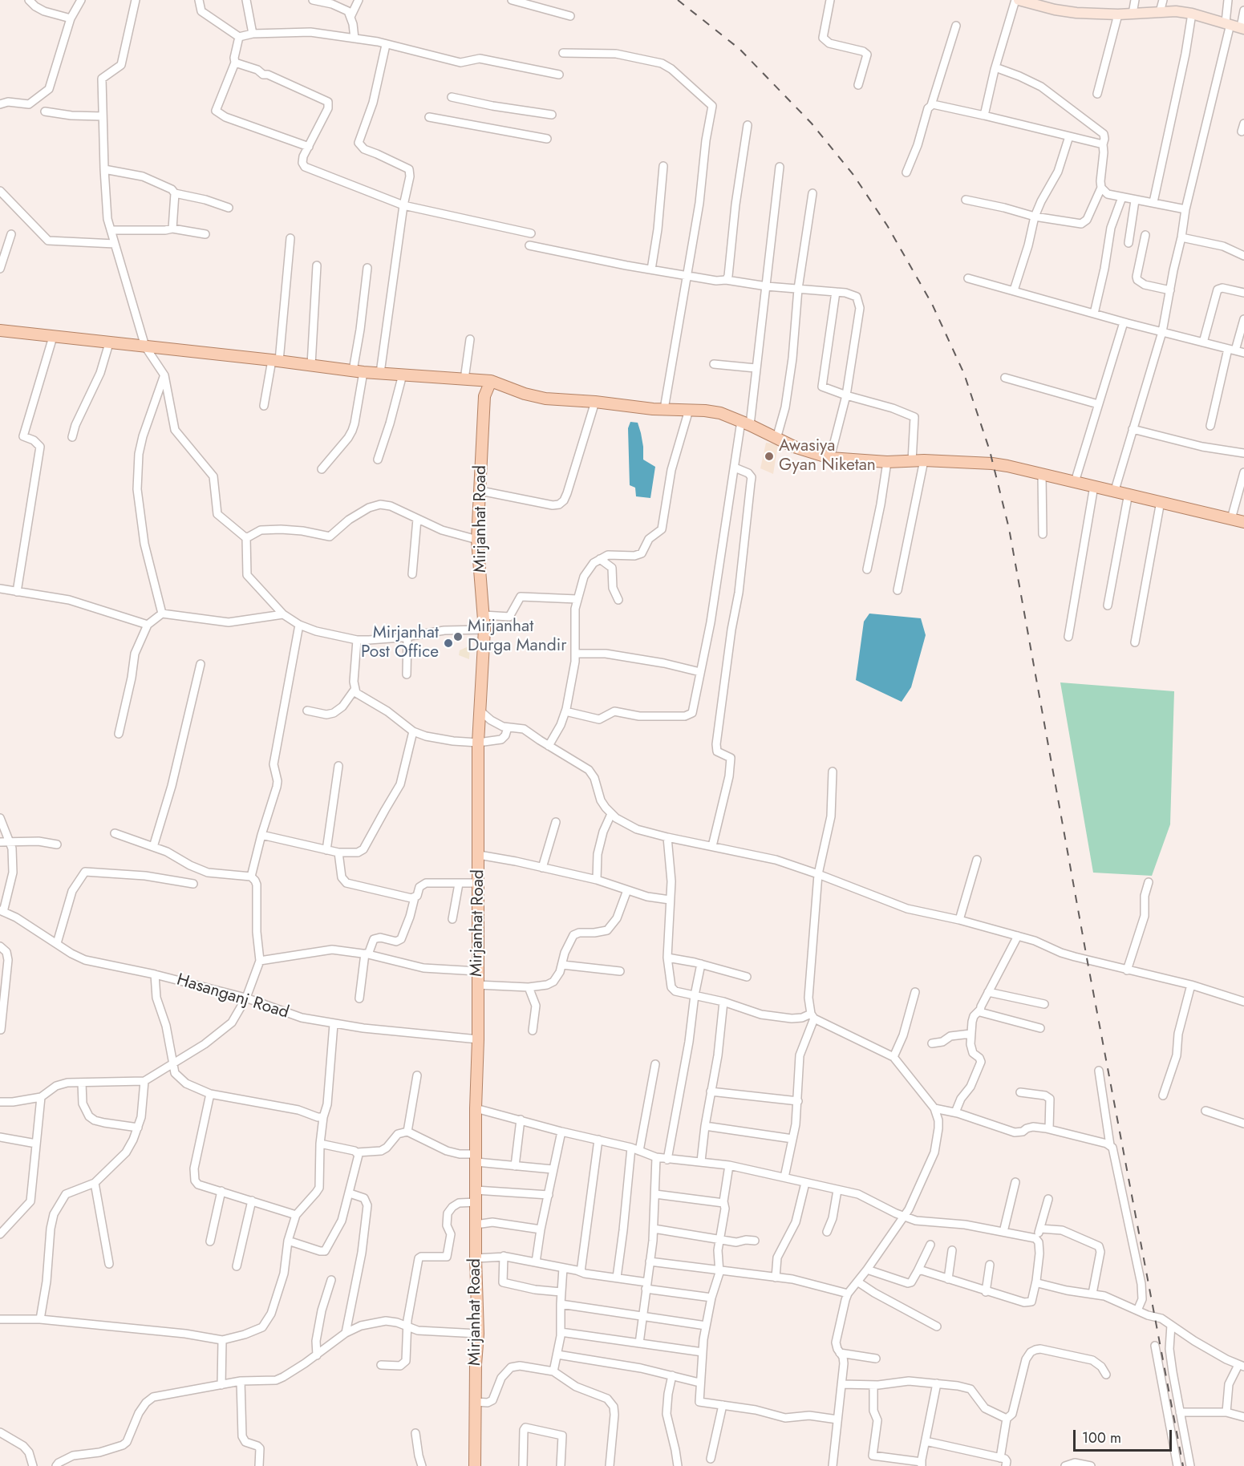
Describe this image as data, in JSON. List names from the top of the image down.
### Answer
{
  "streets": {
    "main road": ["Mirjanhat Road"],
    "street": ["Hasanganj Road"]
  },
  "crossings": [
    ["Mirjanhat Road", "Hasanganj Road"]
  ],
  "places": ["Awasiya Gyan Niketan", "Mirjanhat Durga Mandir", "Mirjanhat Post Office"],
  "scale_bar": "100 m"
}
